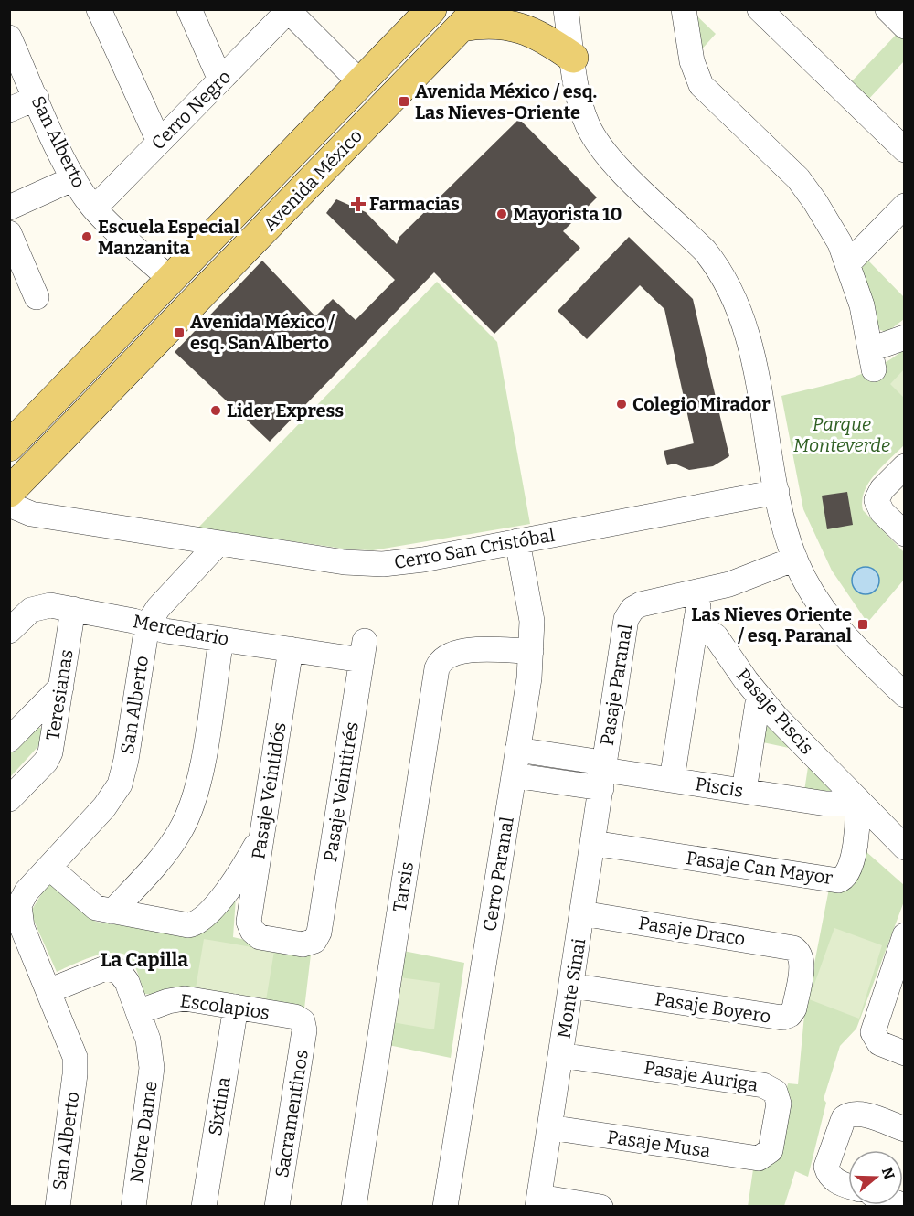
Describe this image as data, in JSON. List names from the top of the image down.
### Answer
{
  "streets": {
    "main road": ["Avenida México"],
    "street": [
      "Cerro Negro",
      "San Alberto",
      "Cerro San Cristóbal",
      "Mercedario",
      "Pasaje Paranal",
      "Teresianas",
      "Pasaje Piscis",
      "Piscis",
      "Pasaje Veintidós",
      "Pasaje Veintitrés",
      "Pasaje Can Mayor",
      "Cerro Paranal",
      "Tarsis",
      "Pasaje Draco",
      "Monte Sinai",
      "Escolapios",
      "Pasaje Boyero",
      "Pasaje Auriga",
      "Sixtina",
      "Sacramentinos",
      "Notre Dame",
      "Pasaje Musa"
    ]
  },
  "crossings": [
    ["Cerro Negro", "San Alberto"],
    ["San Alberto", "Avenida México"],
    ["San Alberto", "Cerro San Cristóbal"],
    ["San Alberto", "Mercedario"],
    ["Cerro San Cristóbal", "Cerro Paranal"],
    ["Mercedario", "Teresianas"],
    ["Mercedario", "Pasaje Veintidós"],
    ["Mercedario", "Pasaje Veintitrés"],
    ["Pasaje Paranal", "Piscis"],
    ["Pasaje Paranal", "Monte Sinai"],
    ["Pasaje Piscis", "Piscis"],
    ["Pasaje Piscis", "Pasaje Can Mayor"],
    ["Piscis", "Pasaje Can Mayor"],
    ["Piscis", "Cerro Paranal"],
    ["Piscis", "Monte Sinai"],
    ["Pasaje Veintidós", "Pasaje Veintitrés"],
    ["Pasaje Can Mayor", "Monte Sinai"],
    ["Cerro Paranal", "Tarsis"],
    ["Pasaje Draco", "Monte Sinai"],
    ["Pasaje Draco", "Pasaje Boyero"],
    ["Monte Sinai", "Pasaje Boyero"],
    ["Monte Sinai", "Pasaje Auriga"],
    ["Monte Sinai", "Pasaje Musa"],
    ["Escolapios", "Sixtina"],
    ["Escolapios", "Sacramentinos"],
    ["Escolapios", "Notre Dame"],
    ["Pasaje Auriga", "Pasaje Musa"]
  ],
  "districts": ["La Capilla"],
  "parks": ["Parque Monteverde"],
  "places": {
    "transit": ["Avenida México / esq. Las Nieves-Oriente", "Avenida México / esq. San Alberto", "Las Nieves Oriente / esq. Paranal"],
    "health": ["Farmacias"],
    "other": [
      "Mayorista 10",
      "Escuela Especial Manzanita",
      "Colegio Mirador",
      "Lider Express"
    ]
  },
  "north": "right"
}
